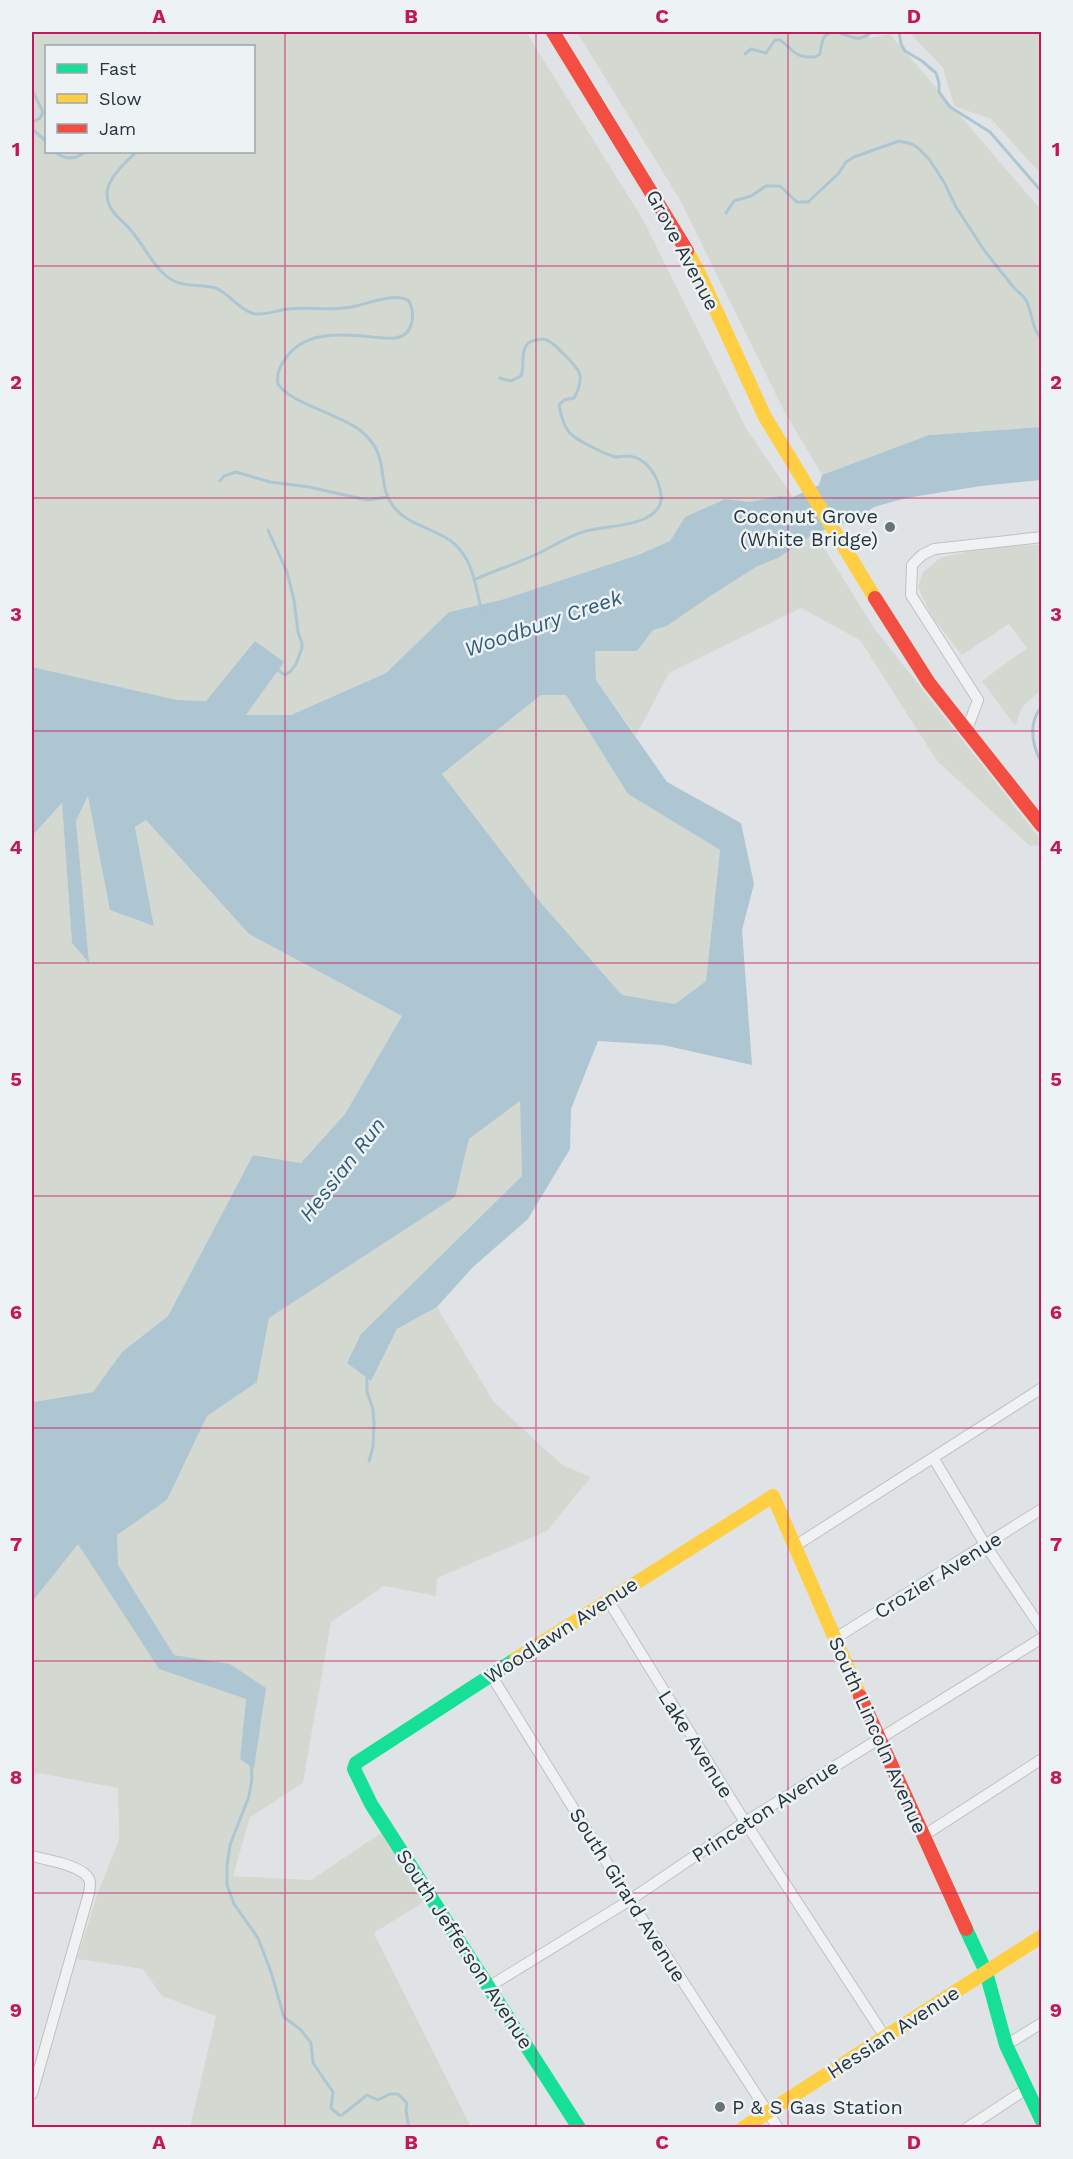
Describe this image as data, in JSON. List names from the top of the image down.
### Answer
{
  "streets": {
    "street": [
      "Grove Avenue",
      "Crozier Avenue",
      "Woodlawn Avenue",
      "South Lincoln Avenue",
      "Lake Avenue",
      "Princeton Avenue",
      "South Girard Avenue",
      "South Jefferson Avenue",
      "Hessian Avenue"
    ]
  },
  "crossings": [
    ["Crozier Avenue", "South Lincoln Avenue"],
    ["Woodlawn Avenue", "South Lincoln Avenue"],
    ["Woodlawn Avenue", "Lake Avenue"],
    ["Woodlawn Avenue", "South Girard Avenue"],
    ["Woodlawn Avenue", "South Jefferson Avenue"],
    ["South Lincoln Avenue", "Princeton Avenue"],
    ["South Lincoln Avenue", "Hessian Avenue"],
    ["Lake Avenue", "Princeton Avenue"],
    ["Lake Avenue", "Hessian Avenue"],
    ["Princeton Avenue", "South Girard Avenue"],
    ["Princeton Avenue", "South Jefferson Avenue"],
    ["South Girard Avenue", "Hessian Avenue"]
  ],
  "water": ["Woodbury Creek", "Hessian Run"],
  "places": ["Coconut Grove (White Bridge)", "P & S Gas Station"],
  "legend": ["Fast", "Slow", "Jam"],
  "grid": {
    "columns": [
      "A",
      "B",
      "C",
      "D"
    ],
    "rows": [
      "1",
      "2",
      "3",
      "4",
      "5",
      "6",
      "7",
      "8",
      "9"
    ]
  }
}
